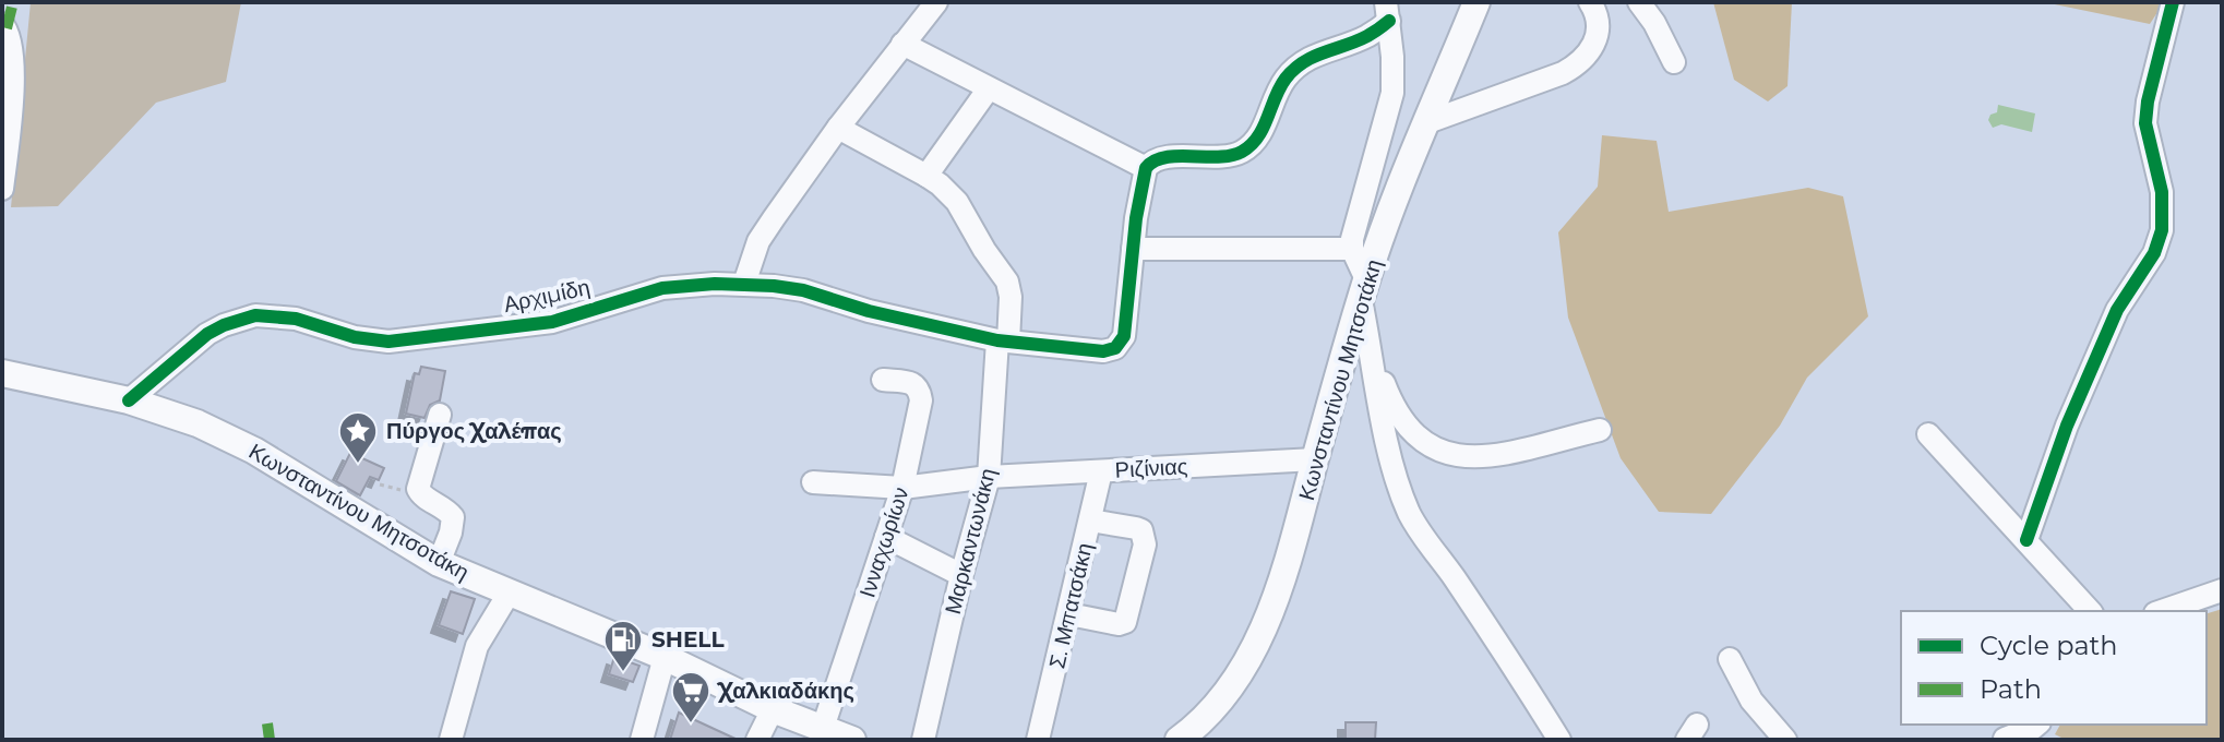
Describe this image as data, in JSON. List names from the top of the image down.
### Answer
{
  "streets": {
    "main road": ["Κωνσταντίνου Μητσοτάκη"],
    "street": [
      "Αρχιμίδη",
      "Ριζίνιας",
      "Μαρκαντωνάκη",
      "Ινναχωρίων",
      "Σ. Μπατσάκη"
    ]
  },
  "crossings": [
    ["Αρχιμίδη", "Κωνσταντίνου Μητσοτάκη"],
    ["Αρχιμίδη", "Μαρκαντωνάκη"],
    ["Κωνσταντίνου Μητσοτάκη", "Ριζίνιας"],
    ["Κωνσταντίνου Μητσοτάκη", "Ινναχωρίων"],
    ["Ριζίνιας", "Μαρκαντωνάκη"],
    ["Ριζίνιας", "Ινναχωρίων"],
    ["Ριζίνιας", "Σ. Μπατσάκη"]
  ],
  "places": {
    "place": ["Πύργος Χαλέπας"],
    "fuel station": ["SHELL"],
    "supermarket": ["Χαλκιαδάκης"]
  },
  "legend": ["Cycle path", "Path"]
}
